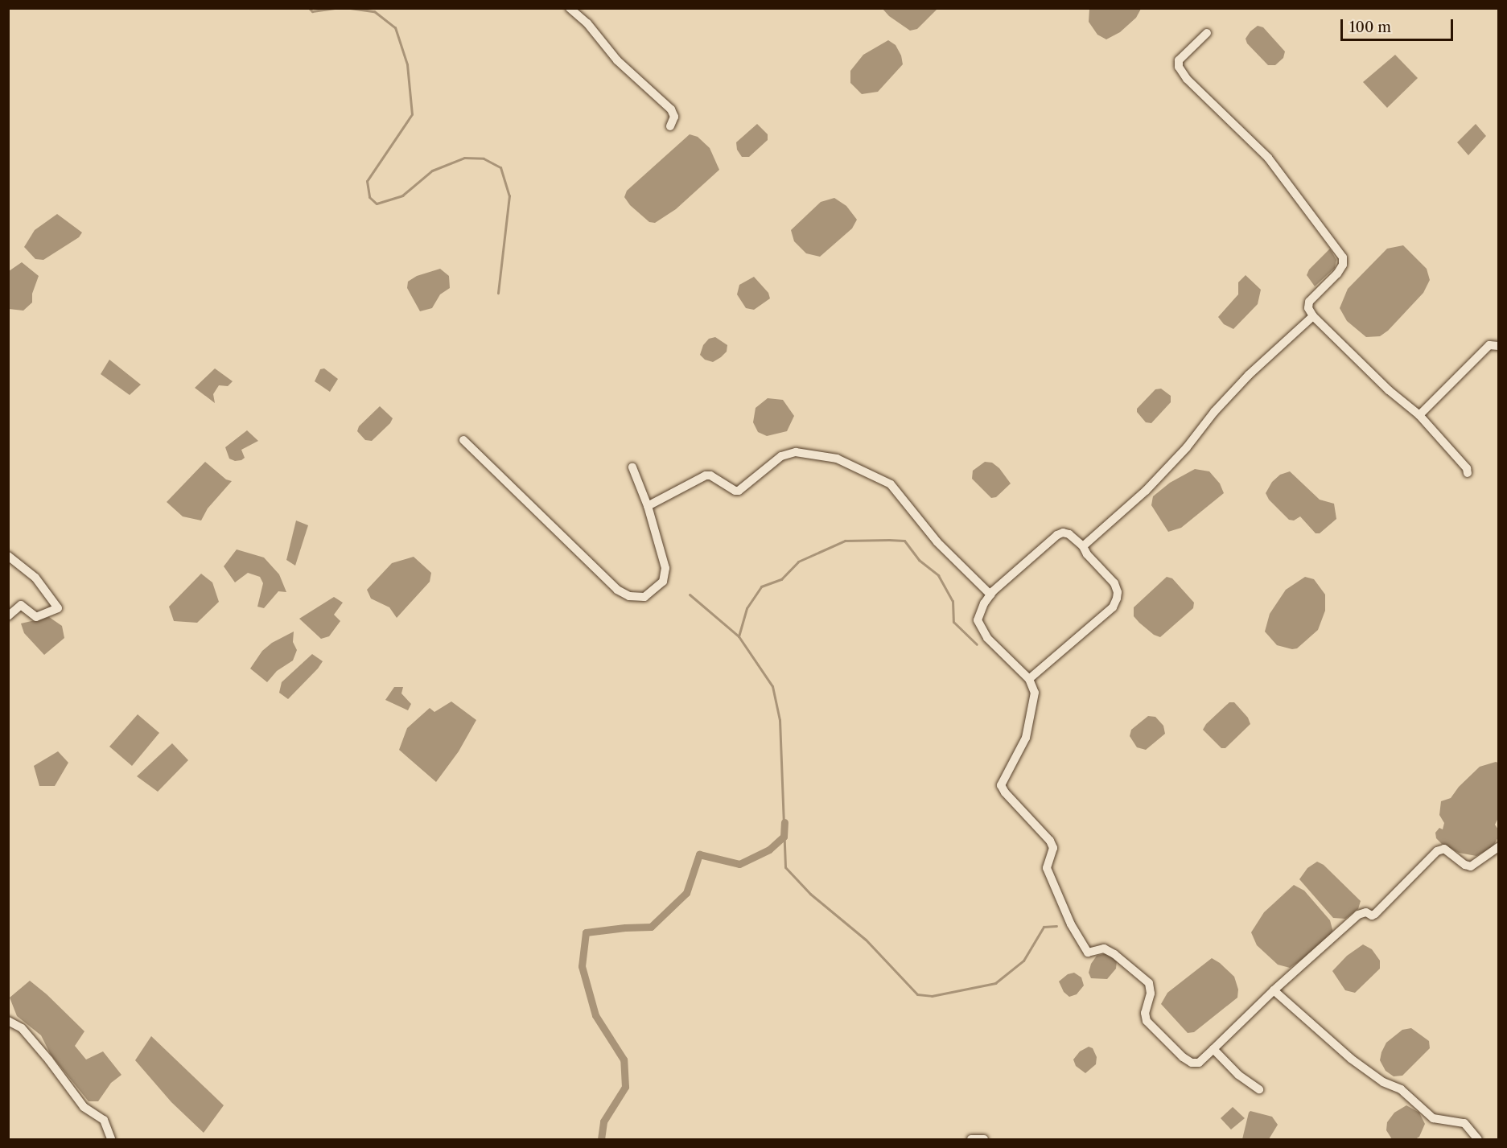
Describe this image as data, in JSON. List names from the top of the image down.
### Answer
{
  "scale_bar": "100 m"
}
